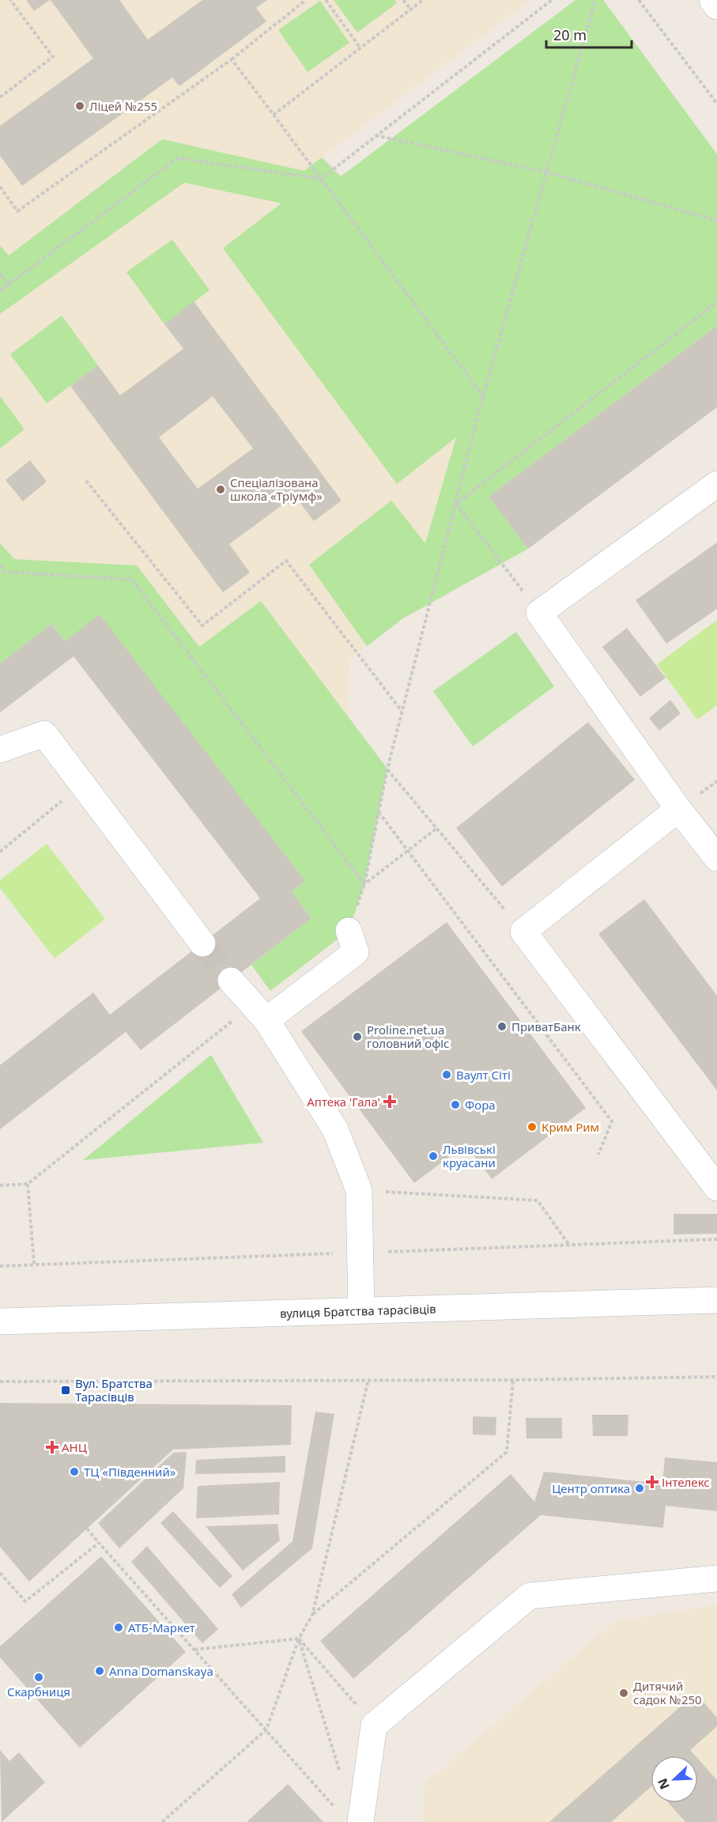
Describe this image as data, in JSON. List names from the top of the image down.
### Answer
{
  "streets": {
    "street": ["вулиця Братства тарасівців"]
  },
  "places": {
    "other": [
      "Ліцей №255",
      "Спеціалізована школа «Тріумф»",
      "ПриватБанк",
      "Proline.net.ua головний офіс",
      "Ваулт Сіті",
      "Фора",
      "Крим Рим",
      "Львівські круасани",
      "ТЦ «Південний»",
      "Центр оптика",
      "АТБ-Маркет",
      "Anna Domanskaya",
      "Скарбниця",
      "Дитячий садок №250"
    ],
    "health": ["Аптека 'Гала'", "АНЦ", "Інтелекс"],
    "transit": ["Вул. Братства Тарасівців"]
  },
  "scale_bar": "20 m",
  "north": "bottom left"
}
